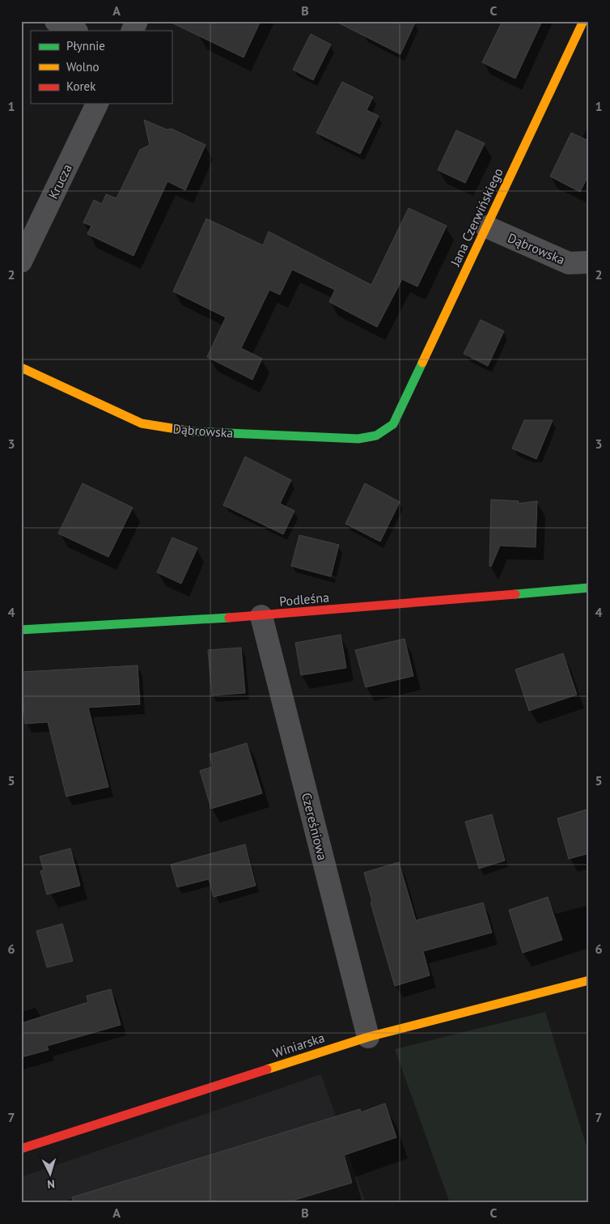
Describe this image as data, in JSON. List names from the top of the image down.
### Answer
{
  "streets": {
    "street": [
      "Krucza",
      "Jana Czerwińskiego",
      "Dąbrowska",
      "Podleśna",
      "Czereśniowa",
      "Winiarska"
    ]
  },
  "crossings": [
    ["Jana Czerwińskiego", "Dąbrowska"],
    ["Podleśna", "Czereśniowa"],
    ["Czereśniowa", "Winiarska"]
  ],
  "legend": ["Płynnie", "Wolno", "Korek"],
  "north": "bottom",
  "grid": {
    "columns": ["A", "B", "C"],
    "rows": [
      "1",
      "2",
      "3",
      "4",
      "5",
      "6",
      "7"
    ]
  }
}
